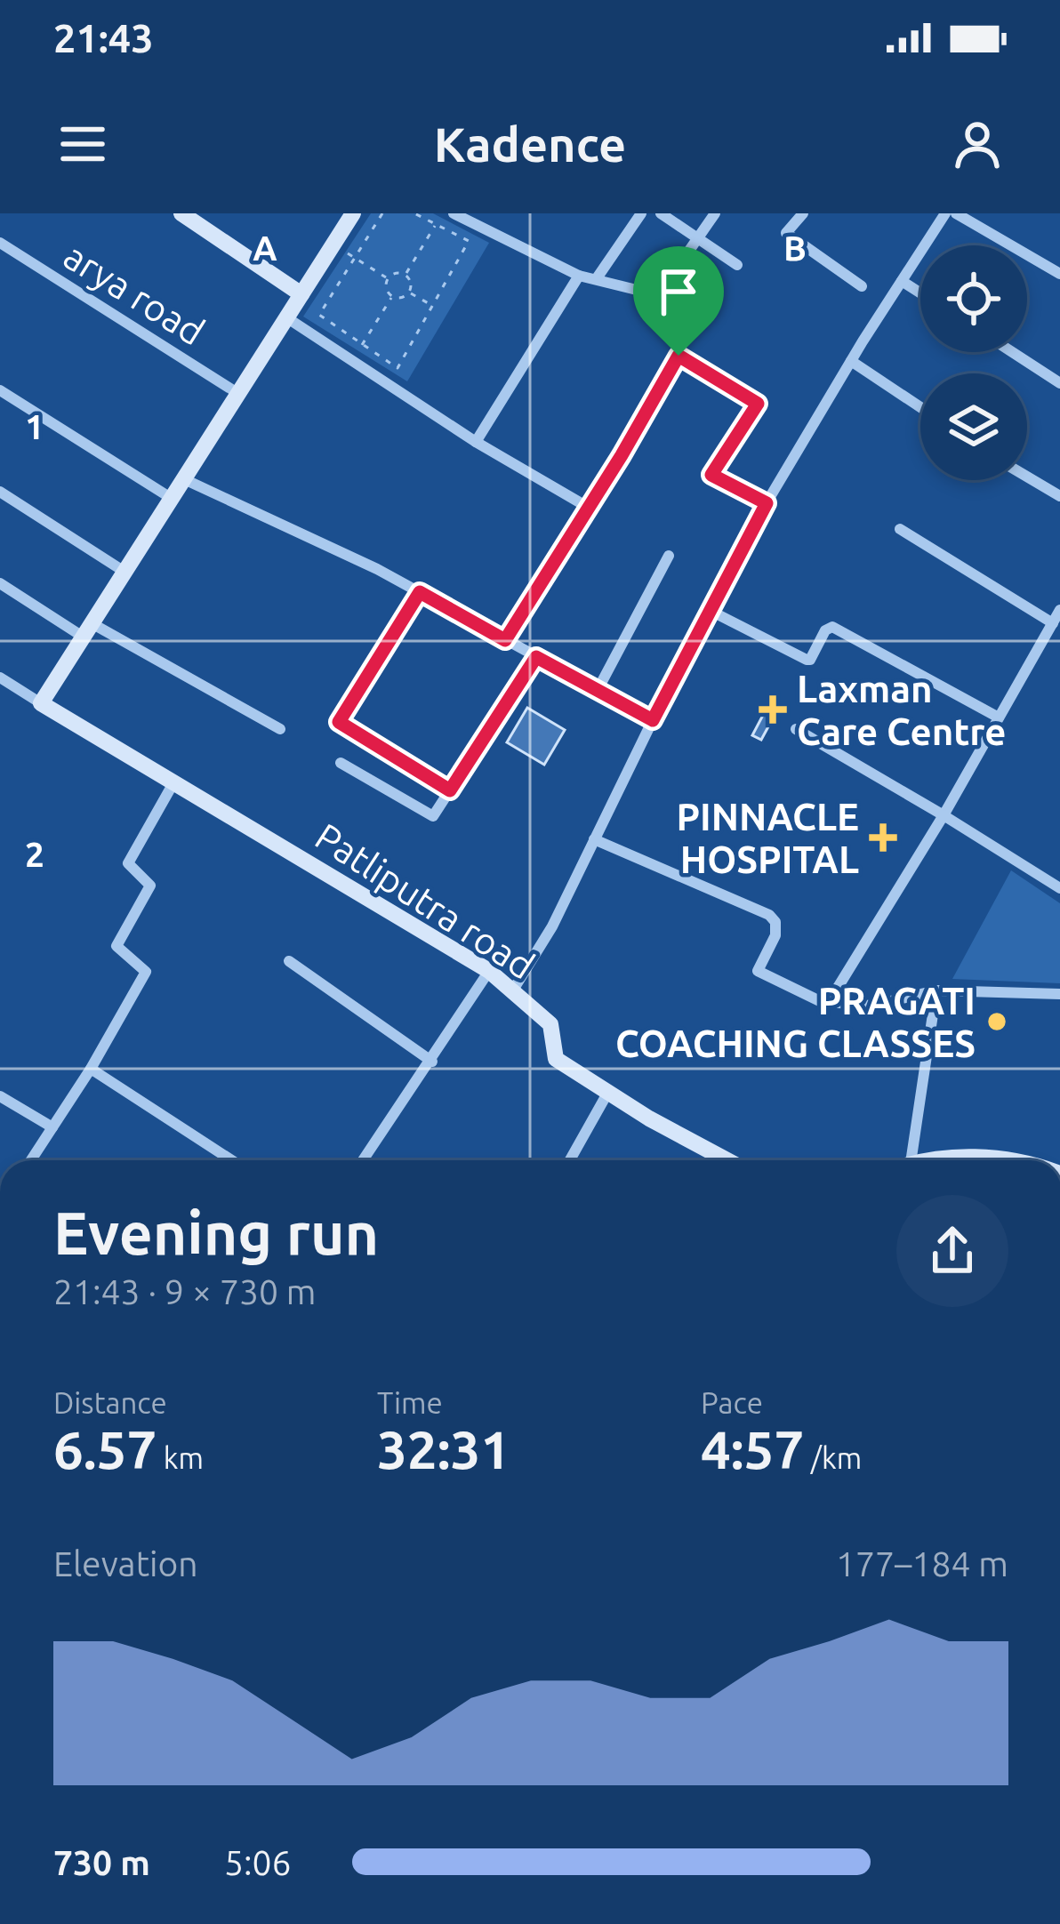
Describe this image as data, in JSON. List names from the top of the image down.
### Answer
{
  "streets": {
    "street": ["arya road", "Patliputra road"]
  },
  "places": {
    "health": ["Laxman Care Centre", "PINNACLE HOSPITAL"],
    "other": ["PRAGATI COACHING CLASSES"]
  },
  "page": {
    "status": "21:43",
    "header": "Kadence",
    "heading": ["Evening run", "21:43 · 9 × 730 m"],
    "stats": [
      ["Distance", "6.57 km"],
      ["Time", "32:31"],
      ["Pace", "4:57 /km"]
    ],
    "chart": ["Elevation", "177–184 m"],
    "list": [
      {
        "name": "730 m",
        "note": "5:06"
      }
    ]
  },
  "grid": {
    "columns": ["A", "B"],
    "rows": ["1", "2"]
  }
}
